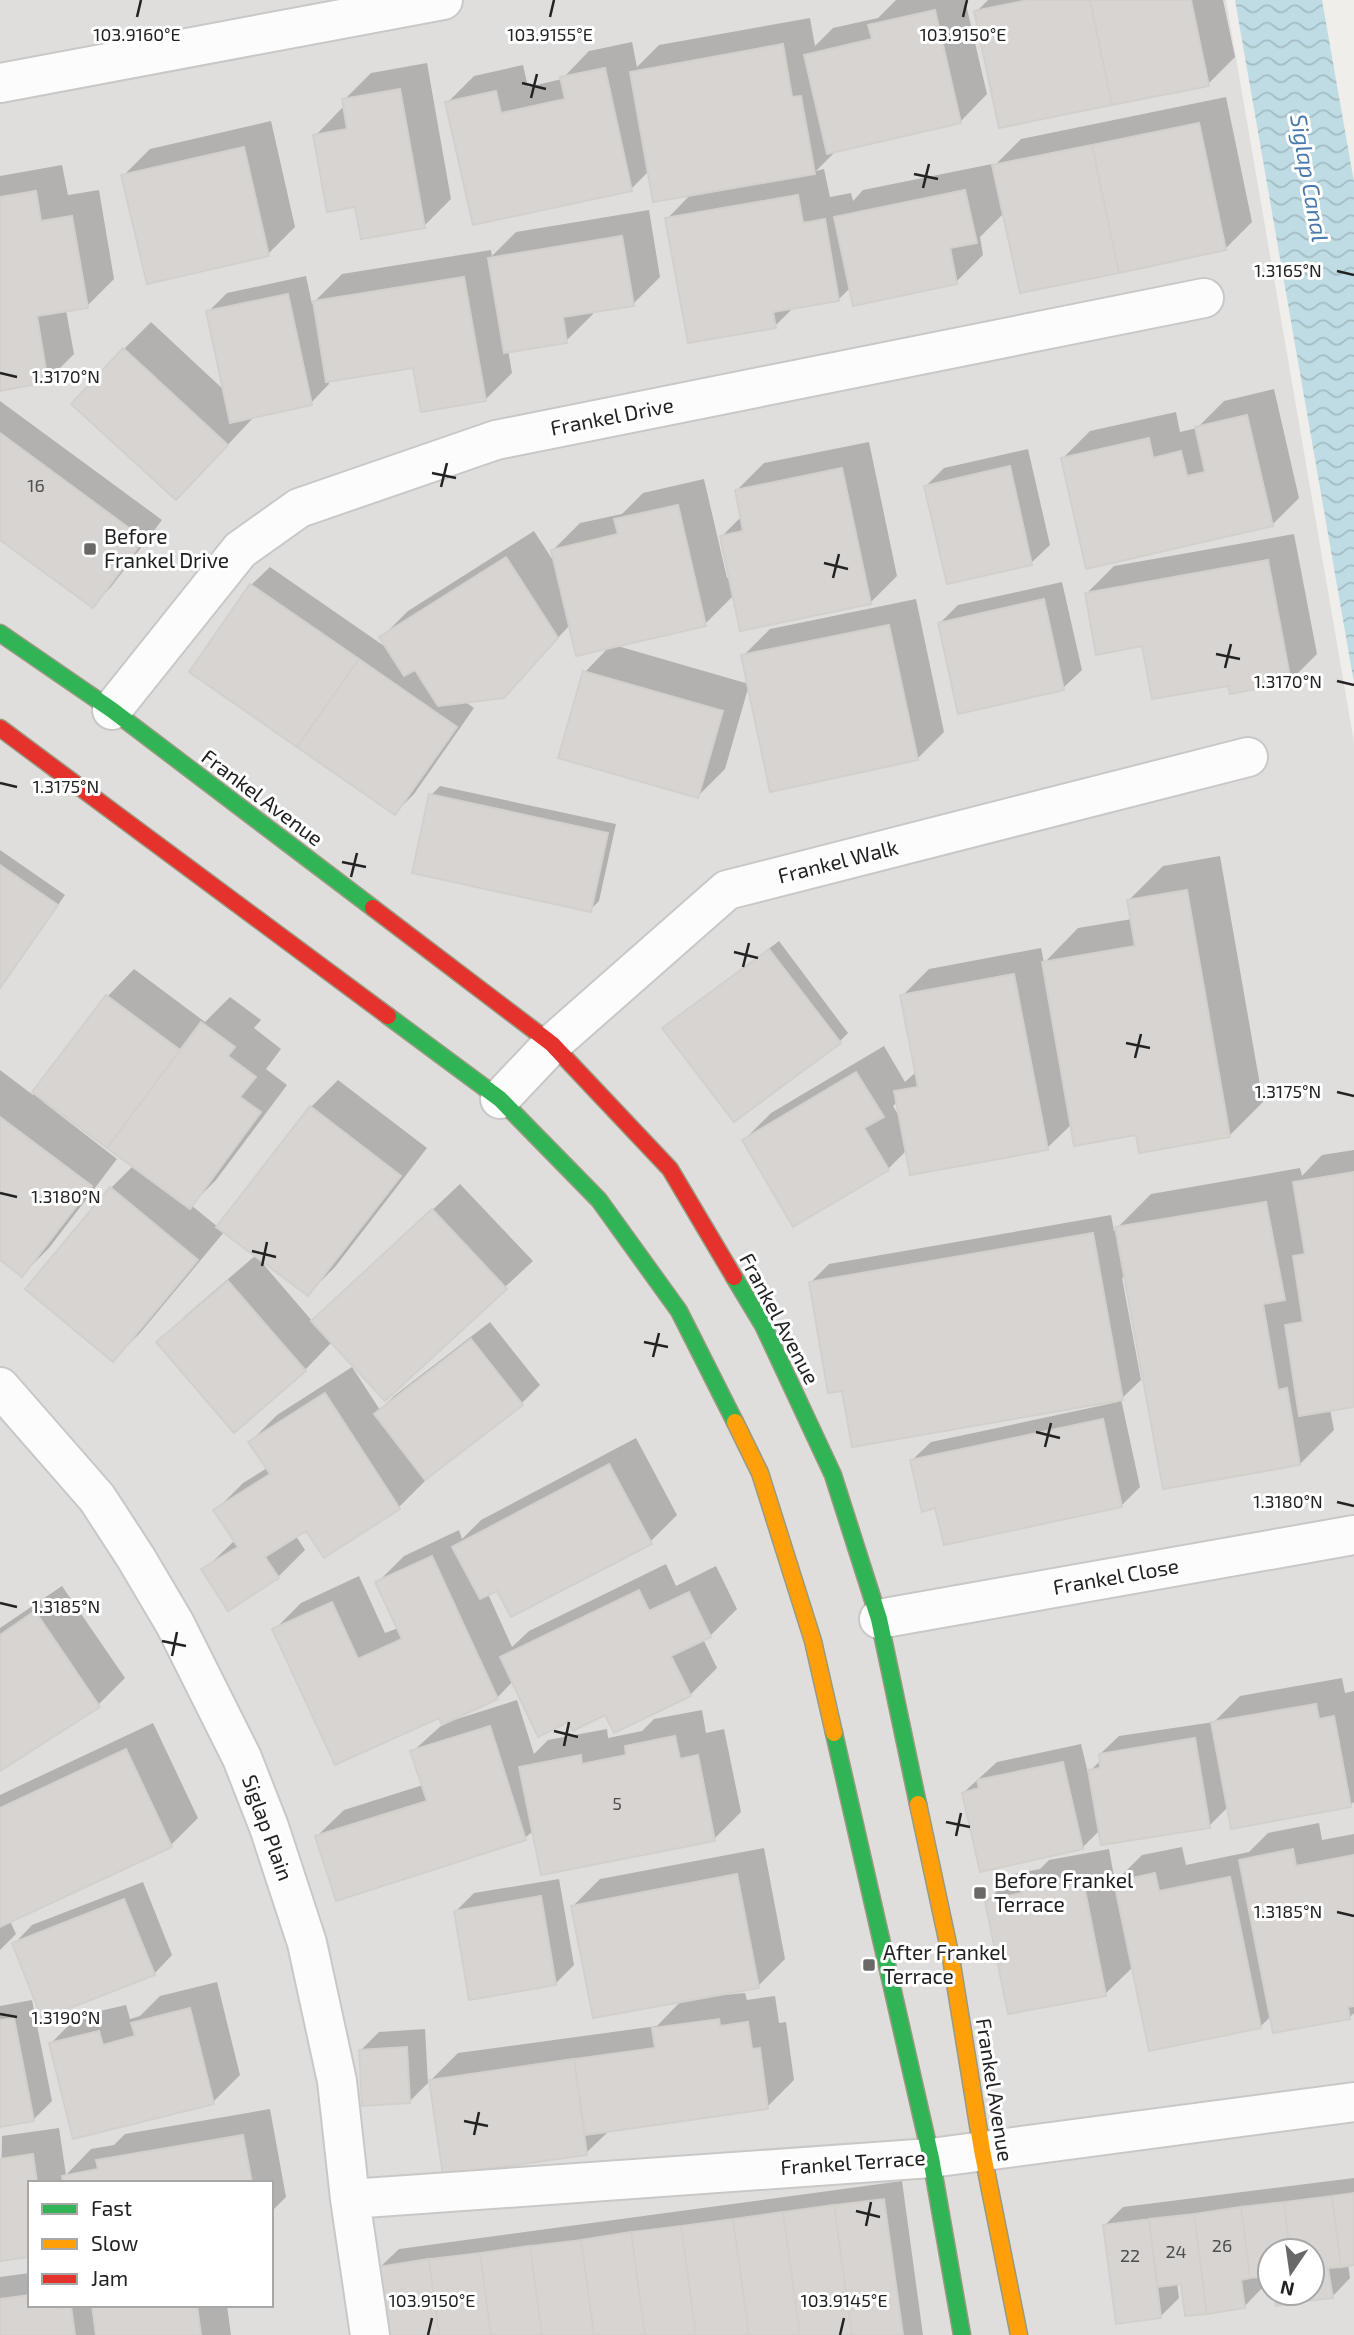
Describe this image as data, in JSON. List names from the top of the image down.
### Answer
{
  "streets": {
    "street": [
      "Frankel Drive",
      "Frankel Avenue",
      "Frankel Walk",
      "Frankel Close",
      "Siglap Plain",
      "Frankel Terrace"
    ]
  },
  "crossings": [
    ["Frankel Drive", "Frankel Avenue"],
    ["Frankel Avenue", "Frankel Walk"],
    ["Frankel Avenue", "Frankel Close"],
    ["Frankel Avenue", "Frankel Terrace"],
    ["Siglap Plain", "Frankel Terrace"]
  ],
  "water": ["Siglap Canal"],
  "places": {
    "transit": ["Before Frankel Drive", "Before Frankel Terrace", "After Frankel Terrace"]
  },
  "house_numbers": [
    "16",
    "5",
    "26",
    "24",
    "22"
  ],
  "legend": ["Fast", "Slow", "Jam"],
  "north": "bottom",
  "coordinates": [
    "103.9160°E",
    "103.9155°E",
    "103.9150°E",
    "1.3165°N",
    "1.3170°N",
    "1.3175°N",
    "1.3180°N",
    "1.3185°N",
    "1.3190°N",
    "103.9145°E"
  ]
}
